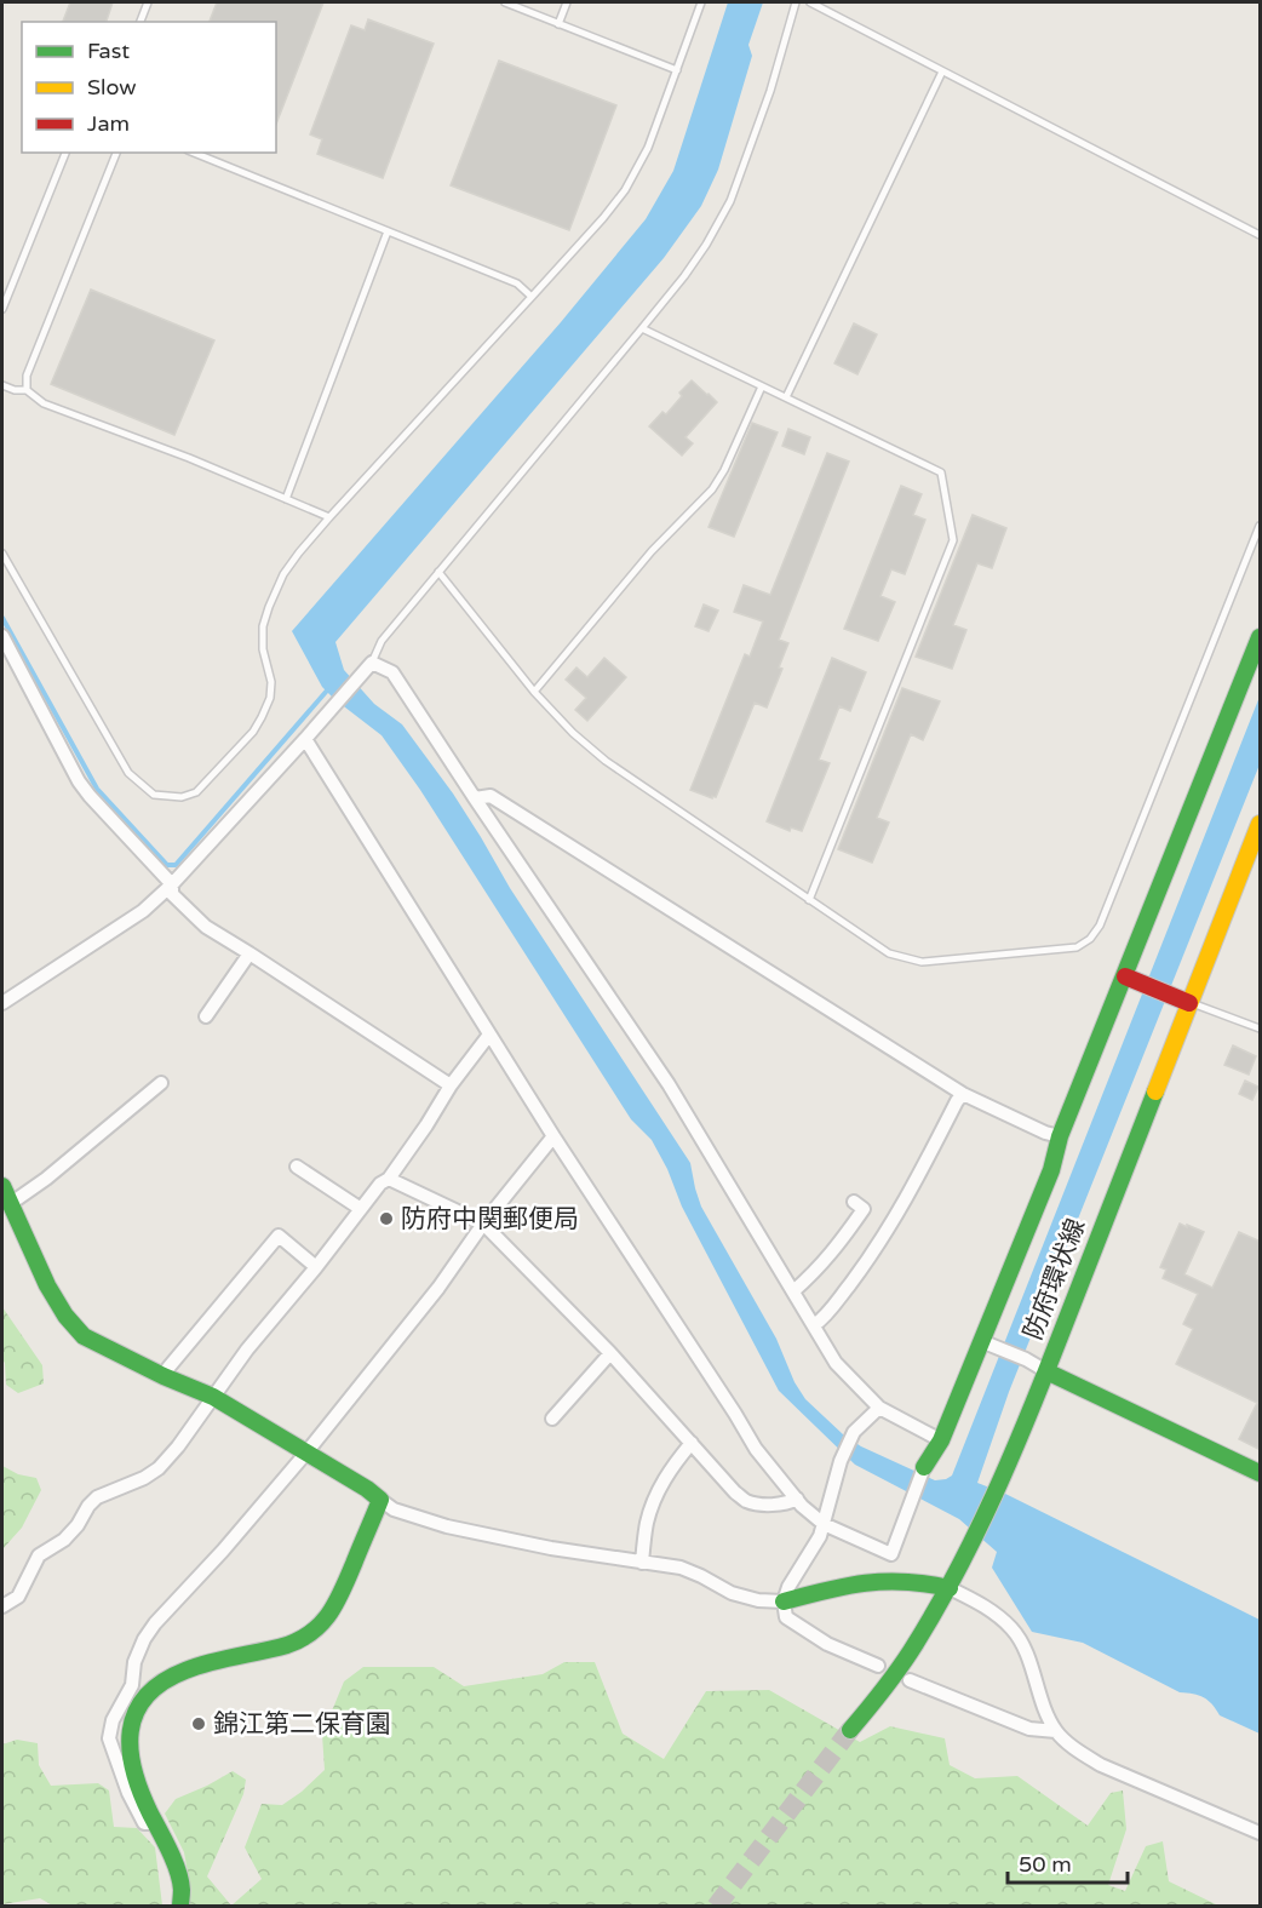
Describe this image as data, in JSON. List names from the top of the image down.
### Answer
{
  "streets": {
    "street": ["防府環状線"]
  },
  "places": ["防府中関郵便局", "錦江第二保育園"],
  "legend": ["Fast", "Slow", "Jam"],
  "scale_bar": "50 m"
}
